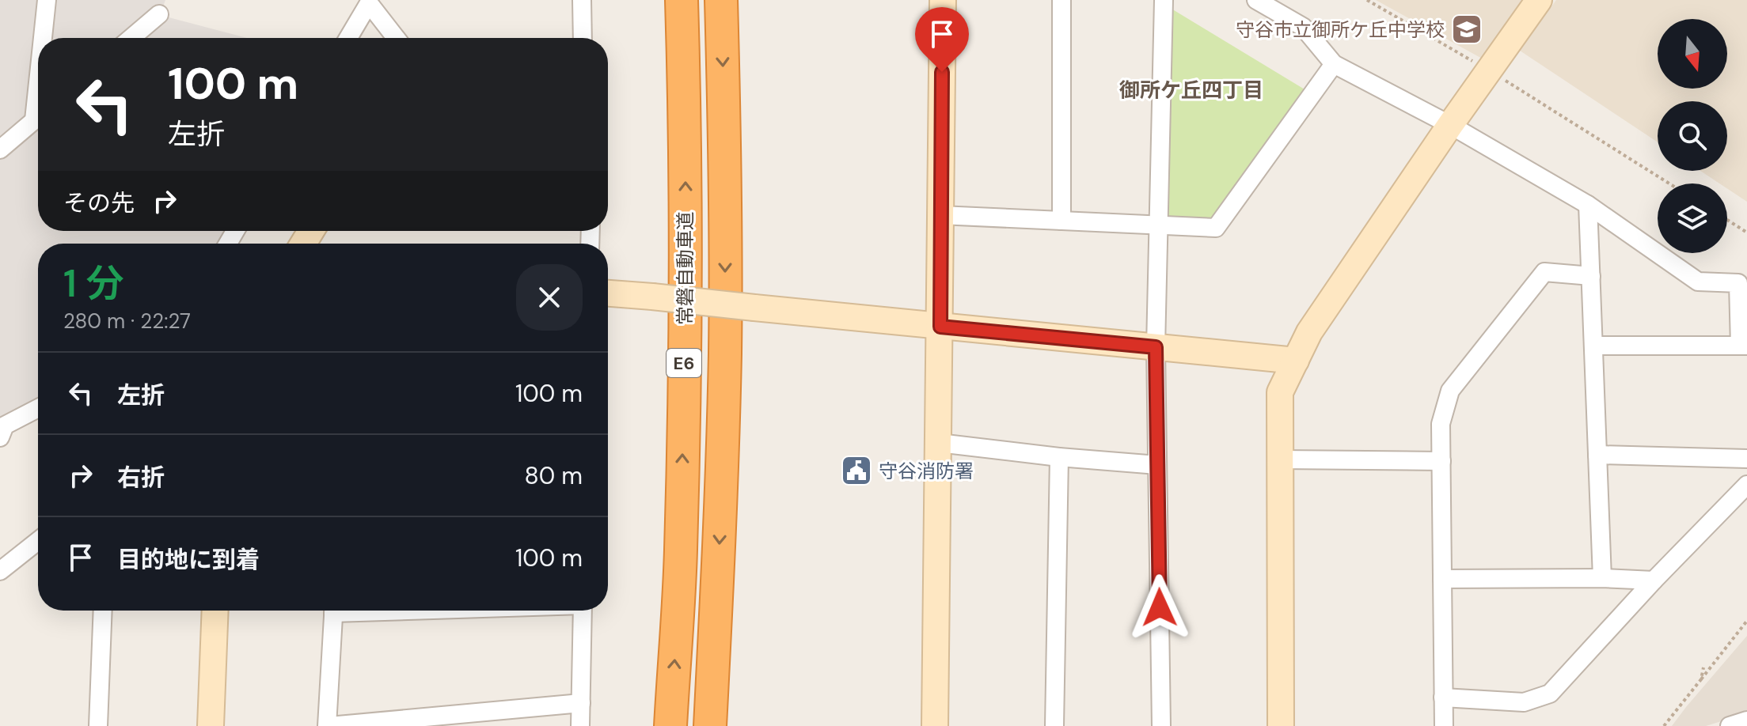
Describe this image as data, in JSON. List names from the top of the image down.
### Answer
{
  "streets": {
    "highway": ["常磐自動車道", "E6"]
  },
  "districts": ["御所ケ丘四丁目"],
  "places": {
    "school or university": ["守谷市立御所ケ丘中学校"],
    "public building": ["守谷消防署"]
  },
  "north": "bottom",
  "page": {
    "turn": ["100 m", "左折"],
    "then": "その先",
    "heading": ["1 分", "280 m · 22:27"],
    "list": [
      {
        "name": "左折",
        "value": "100 m"
      },
      {
        "name": "右折",
        "value": "80 m"
      },
      {
        "name": "目的地に到着",
        "value": "100 m"
      }
    ]
  }
}
